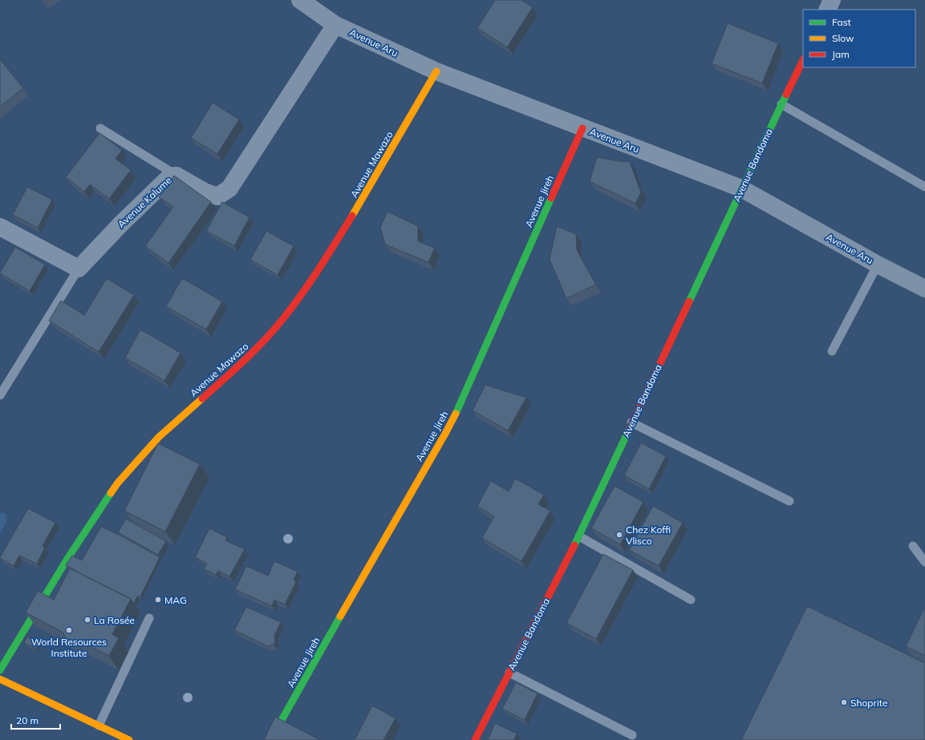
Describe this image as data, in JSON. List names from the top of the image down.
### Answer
{
  "streets": {
    "street": [
      "Avenue Aru",
      "Avenue Mawazo",
      "Avenue Bandoma",
      "Avenue Jireh",
      "Avenue Kalume"
    ]
  },
  "crossings": [
    ["Avenue Aru", "Avenue Mawazo"],
    ["Avenue Aru", "Avenue Bandoma"],
    ["Avenue Aru", "Avenue Jireh"],
    ["Avenue Aru", "Avenue Kalume"]
  ],
  "places": [
    "Chez Koffi Vlisco",
    "MAG",
    "La Rosée",
    "World Resources Institute",
    "Shoprite"
  ],
  "legend": ["Fast", "Slow", "Jam"],
  "scale_bar": "20 m"
}
